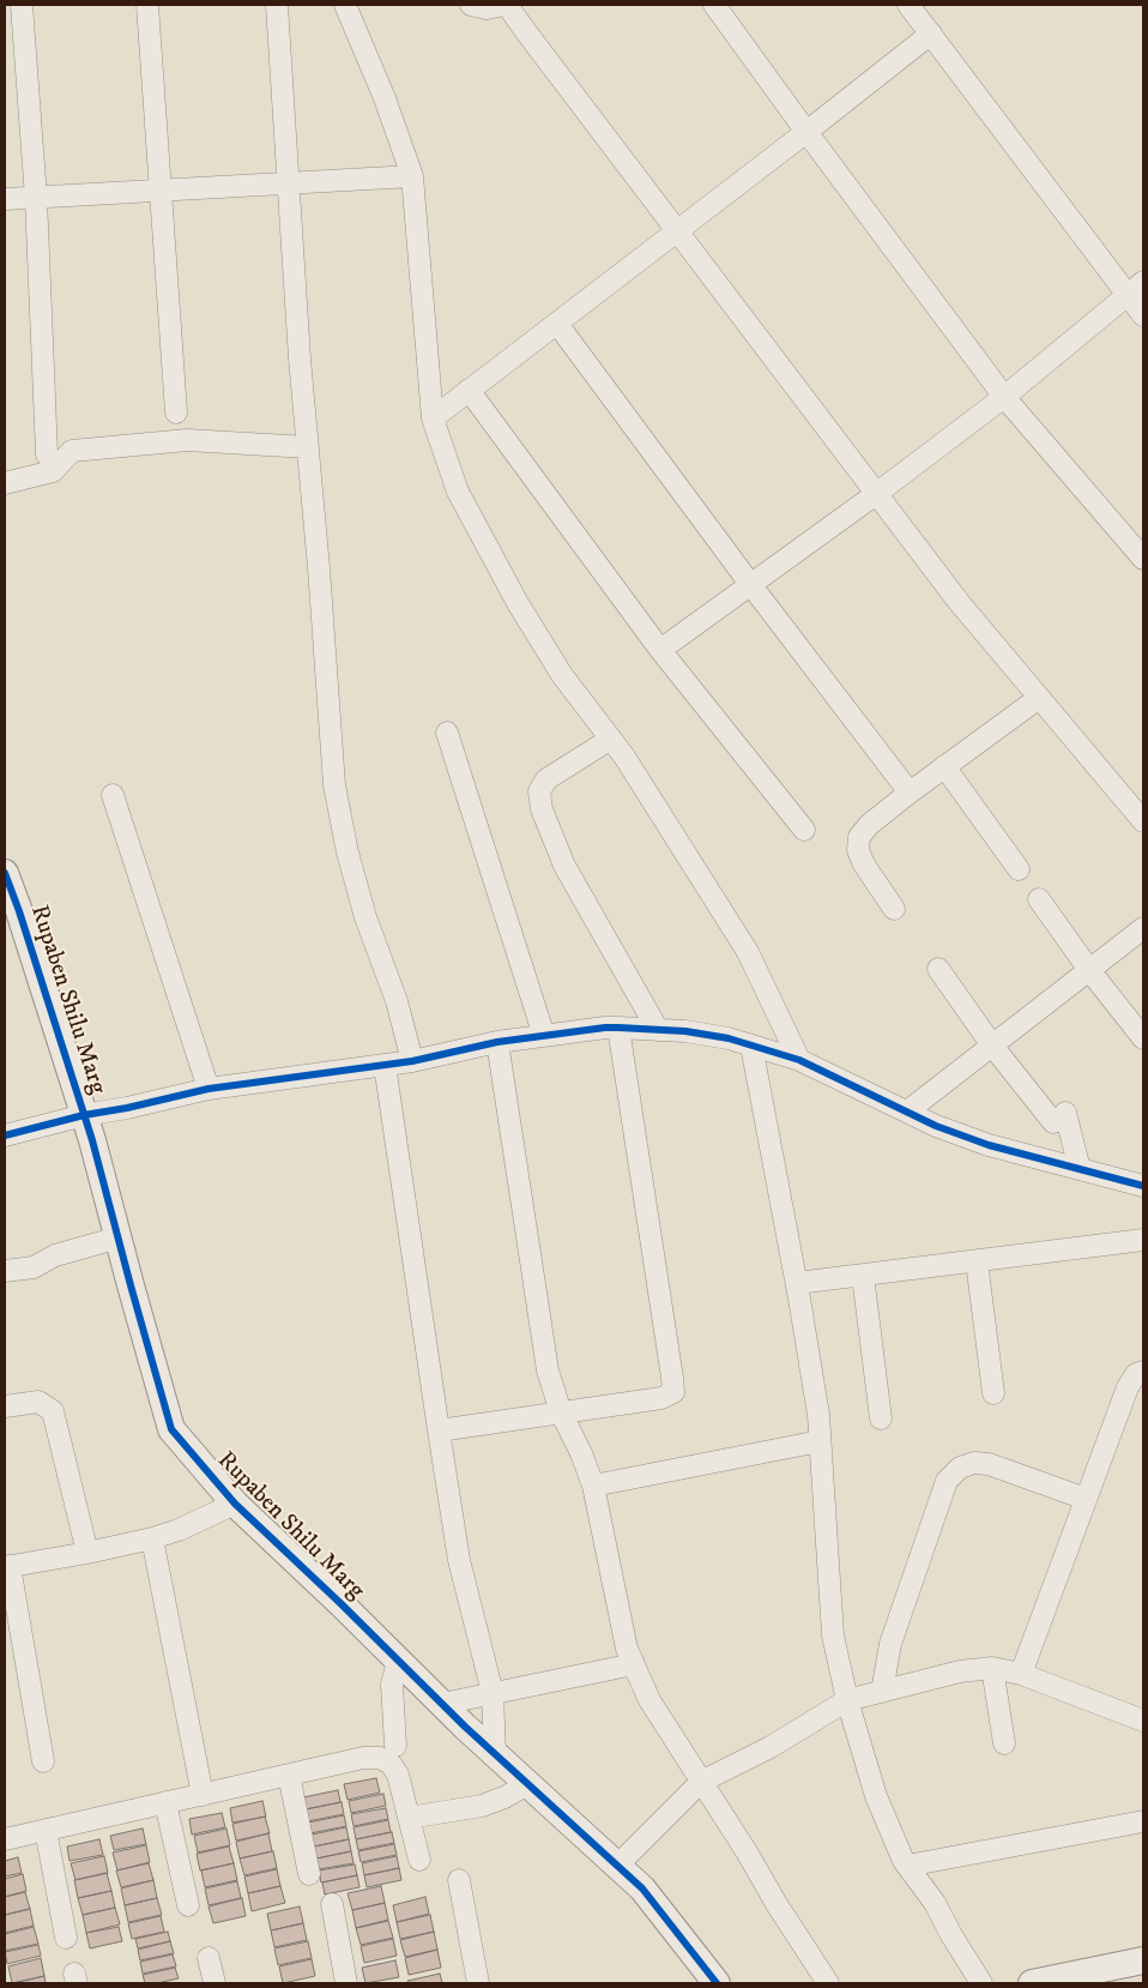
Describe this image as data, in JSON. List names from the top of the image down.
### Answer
{
  "streets": {
    "street": ["Rupaben Shilu Marg"]
  }
}
